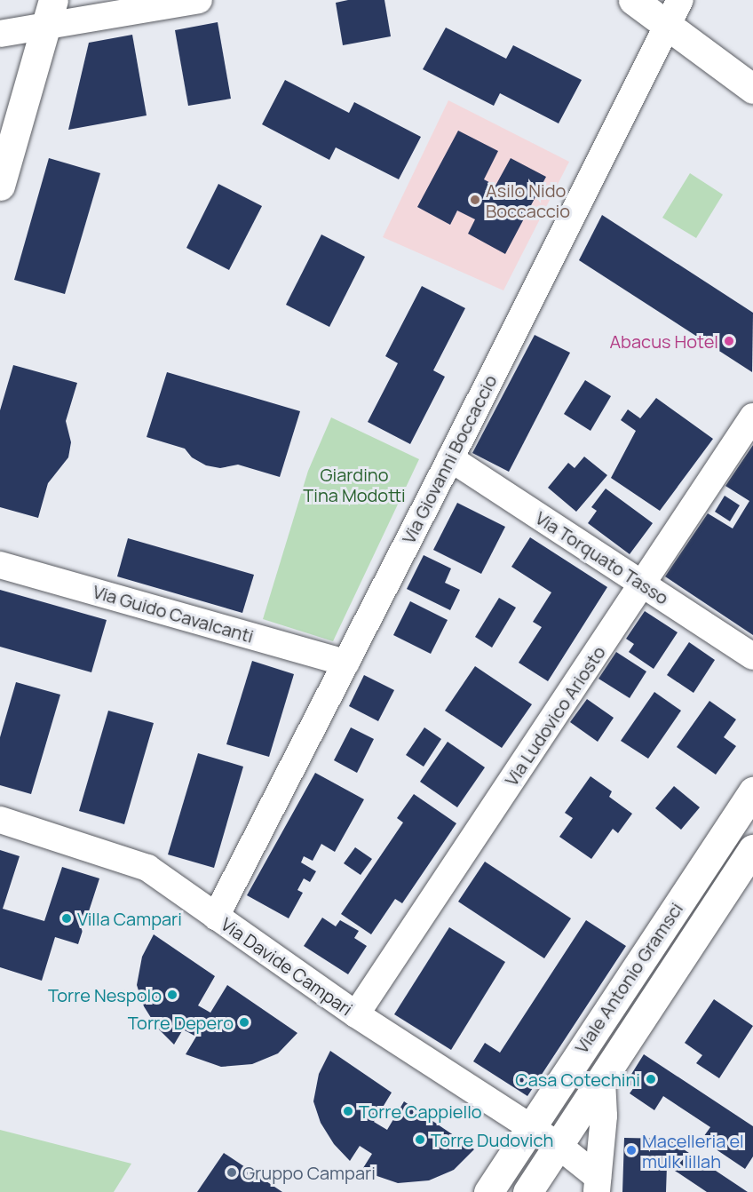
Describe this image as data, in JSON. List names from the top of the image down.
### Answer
{
  "streets": {
    "main road": ["Viale Antonio Gramsci"],
    "street": [
      "Via Giovanni Boccaccio",
      "Via Torquato Tasso",
      "Via Guido Cavalcanti",
      "Via Ludovico Ariosto",
      "Via Davide Campari"
    ]
  },
  "crossings": [
    ["Via Giovanni Boccaccio", "Via Torquato Tasso"],
    ["Via Giovanni Boccaccio", "Via Guido Cavalcanti"],
    ["Via Giovanni Boccaccio", "Via Davide Campari"],
    ["Via Torquato Tasso", "Via Ludovico Ariosto"],
    ["Via Ludovico Ariosto", "Via Davide Campari"],
    ["Via Davide Campari", "Viale Antonio Gramsci"]
  ],
  "parks": ["Giardino Tina Modotti"],
  "places": [
    "Asilo Nido Boccaccio",
    "Abacus Hotel",
    "Villa Campari",
    "Torre Nespolo",
    "Torre Depero",
    "Casa Cotechini",
    "Torre Cappiello",
    "Torre Dudovich",
    "Macelleria el mulk lillah",
    "Gruppo Campari"
  ]
}
